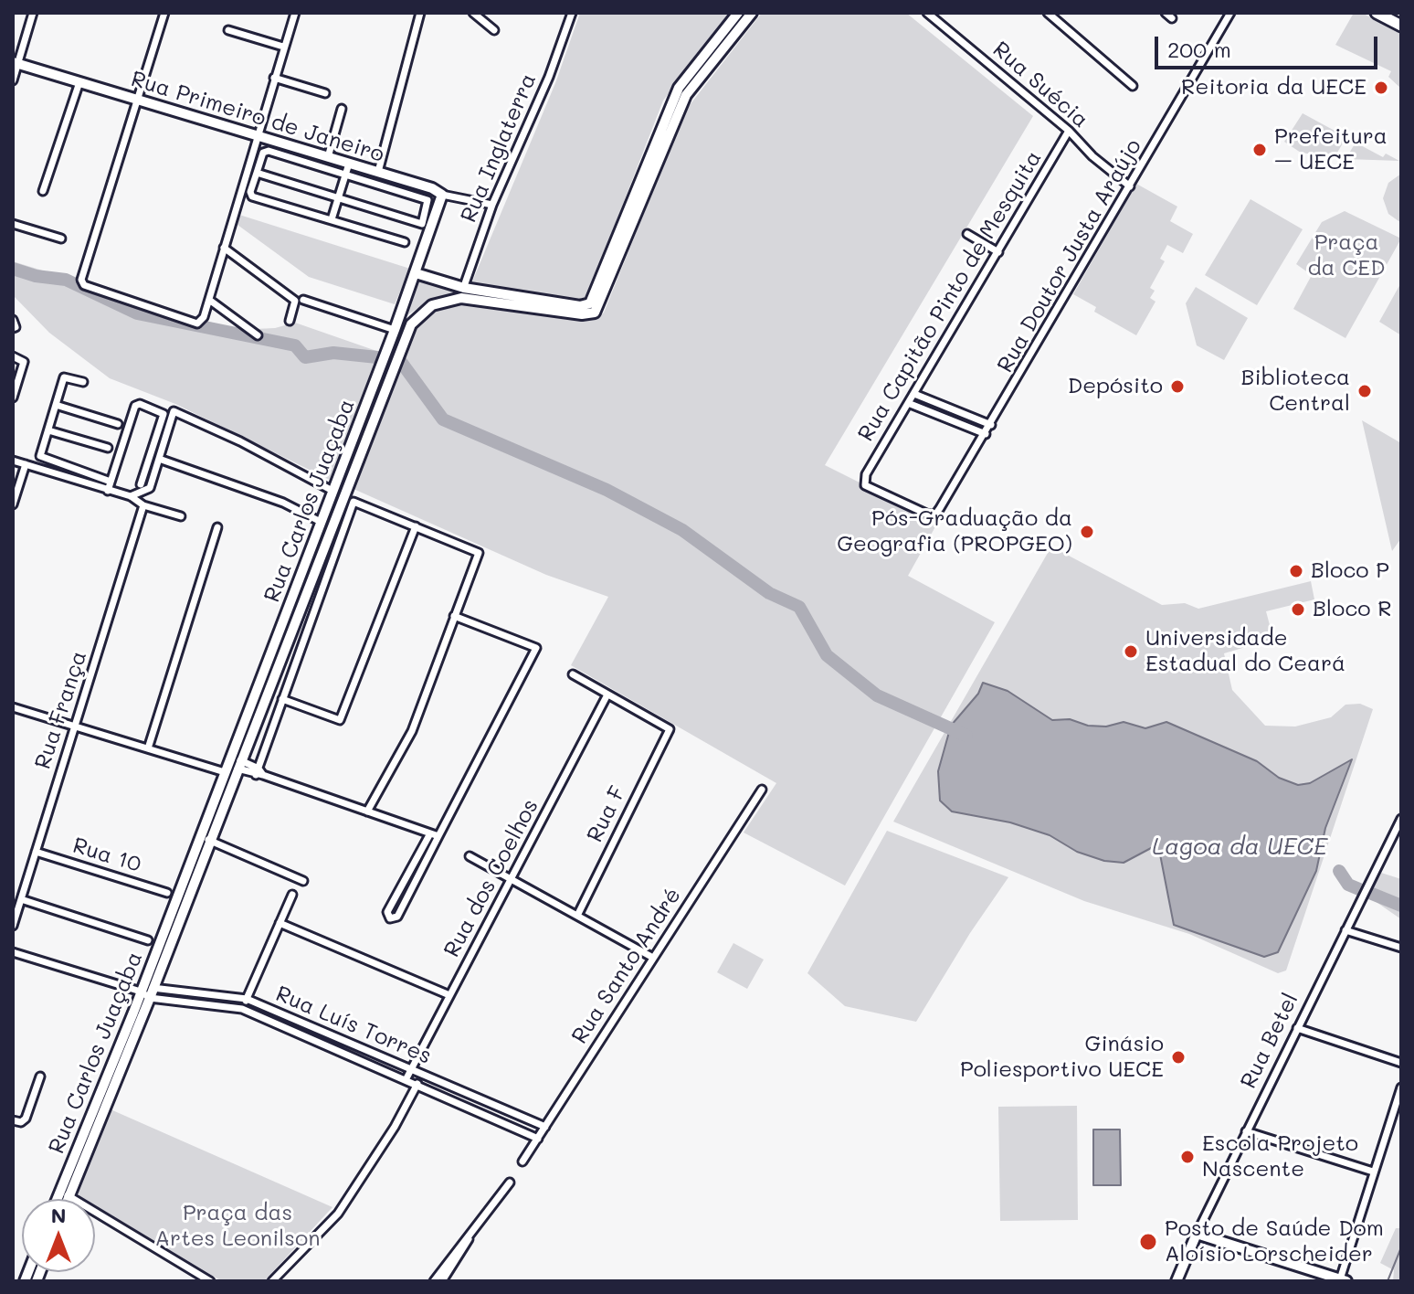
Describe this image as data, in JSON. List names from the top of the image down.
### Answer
{
  "streets": {
    "street": [
      "Rua Suécia",
      "Rua Primeiro de Janeiro",
      "Rua Inglaterra",
      "Rua Doutor Justa Araújo",
      "Rua Capitão Pinto de Mesquita",
      "Rua Carlos Juaçaba",
      "Rua França",
      "Rua F",
      "Rua 10",
      "Rua dos Coelhos",
      "Rua Santo André",
      "Rua Luís Torres",
      "Rua Betel"
    ]
  },
  "crossings": [
    ["Rua Suécia", "Rua Doutor Justa Araújo"],
    ["Rua Suécia", "Rua Capitão Pinto de Mesquita"],
    ["Rua Primeiro de Janeiro", "Rua Inglaterra"],
    ["Rua Inglaterra", "Rua Carlos Juaçaba"],
    ["Rua Doutor Justa Araújo", "Rua Capitão Pinto de Mesquita"],
    ["Rua Carlos Juaçaba", "Rua Luís Torres"],
    ["Rua França", "Rua 10"],
    ["Rua F", "Rua dos Coelhos"],
    ["Rua dos Coelhos", "Rua Luís Torres"],
    ["Rua Santo André", "Rua Luís Torres"]
  ],
  "water": ["Lagoa da UECE"],
  "parks": ["Praça da CED", "Praça das Artes Leonilson"],
  "places": [
    "Reitoria da UECE",
    "Prefeitura – UECE",
    "Depósito",
    "Biblioteca Central",
    "Pós-Graduação da Geografia (PROPGEO)",
    "Bloco P",
    "Bloco R",
    "Universidade Estadual do Ceará",
    "Ginásio Poliesportivo UECE",
    "Escola Projeto Nascente",
    "Posto de Saúde Dom Aloísio Lorscheider"
  ],
  "scale_bar": "200 m",
  "north": "top"
}
